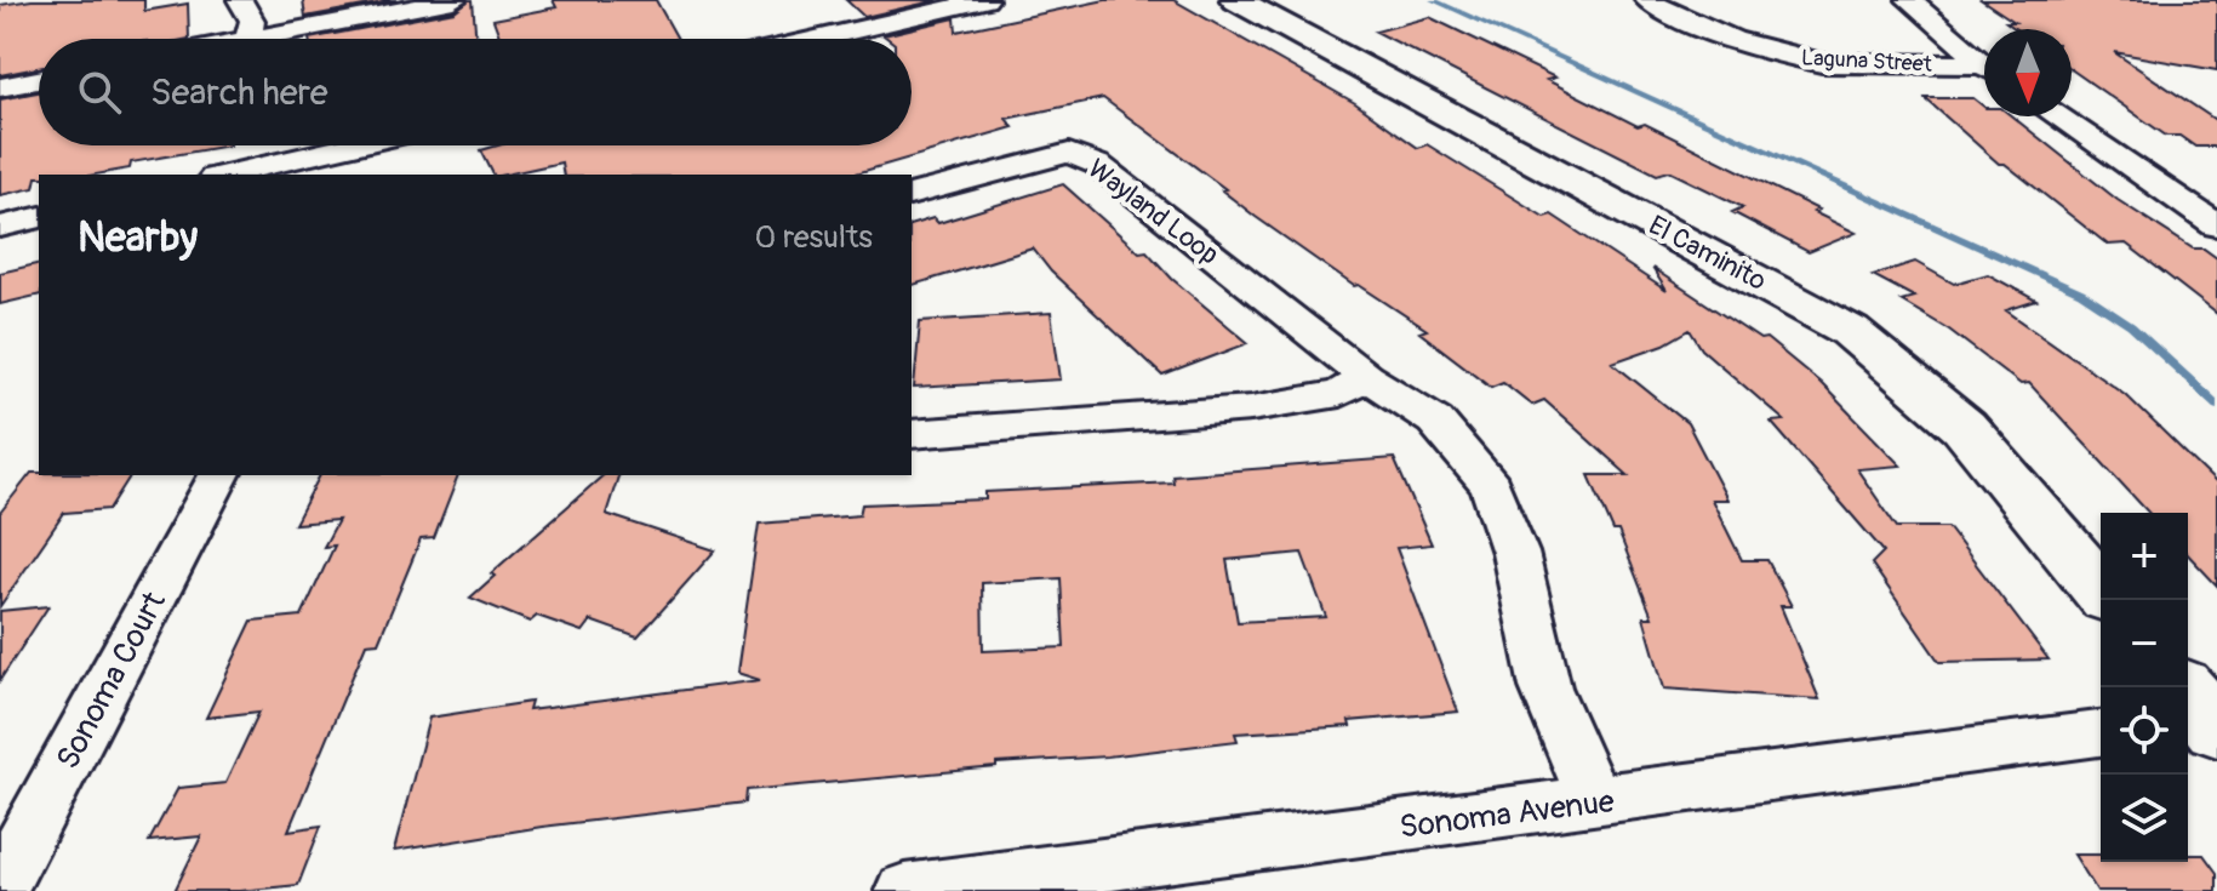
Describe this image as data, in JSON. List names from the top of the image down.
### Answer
{
  "streets": {
    "street": [
      "Laguna Street",
      "Wayland Loop",
      "El Caminito",
      "Sonoma Court",
      "Sonoma Avenue"
    ]
  },
  "crossings": [
    ["Wayland Loop", "Sonoma Avenue"]
  ],
  "north": "bottom",
  "page": {
    "search": "Search here",
    "heading": ["Nearby", "0 results"],
    "map_buttons": ["+", "−"]
  }
}
